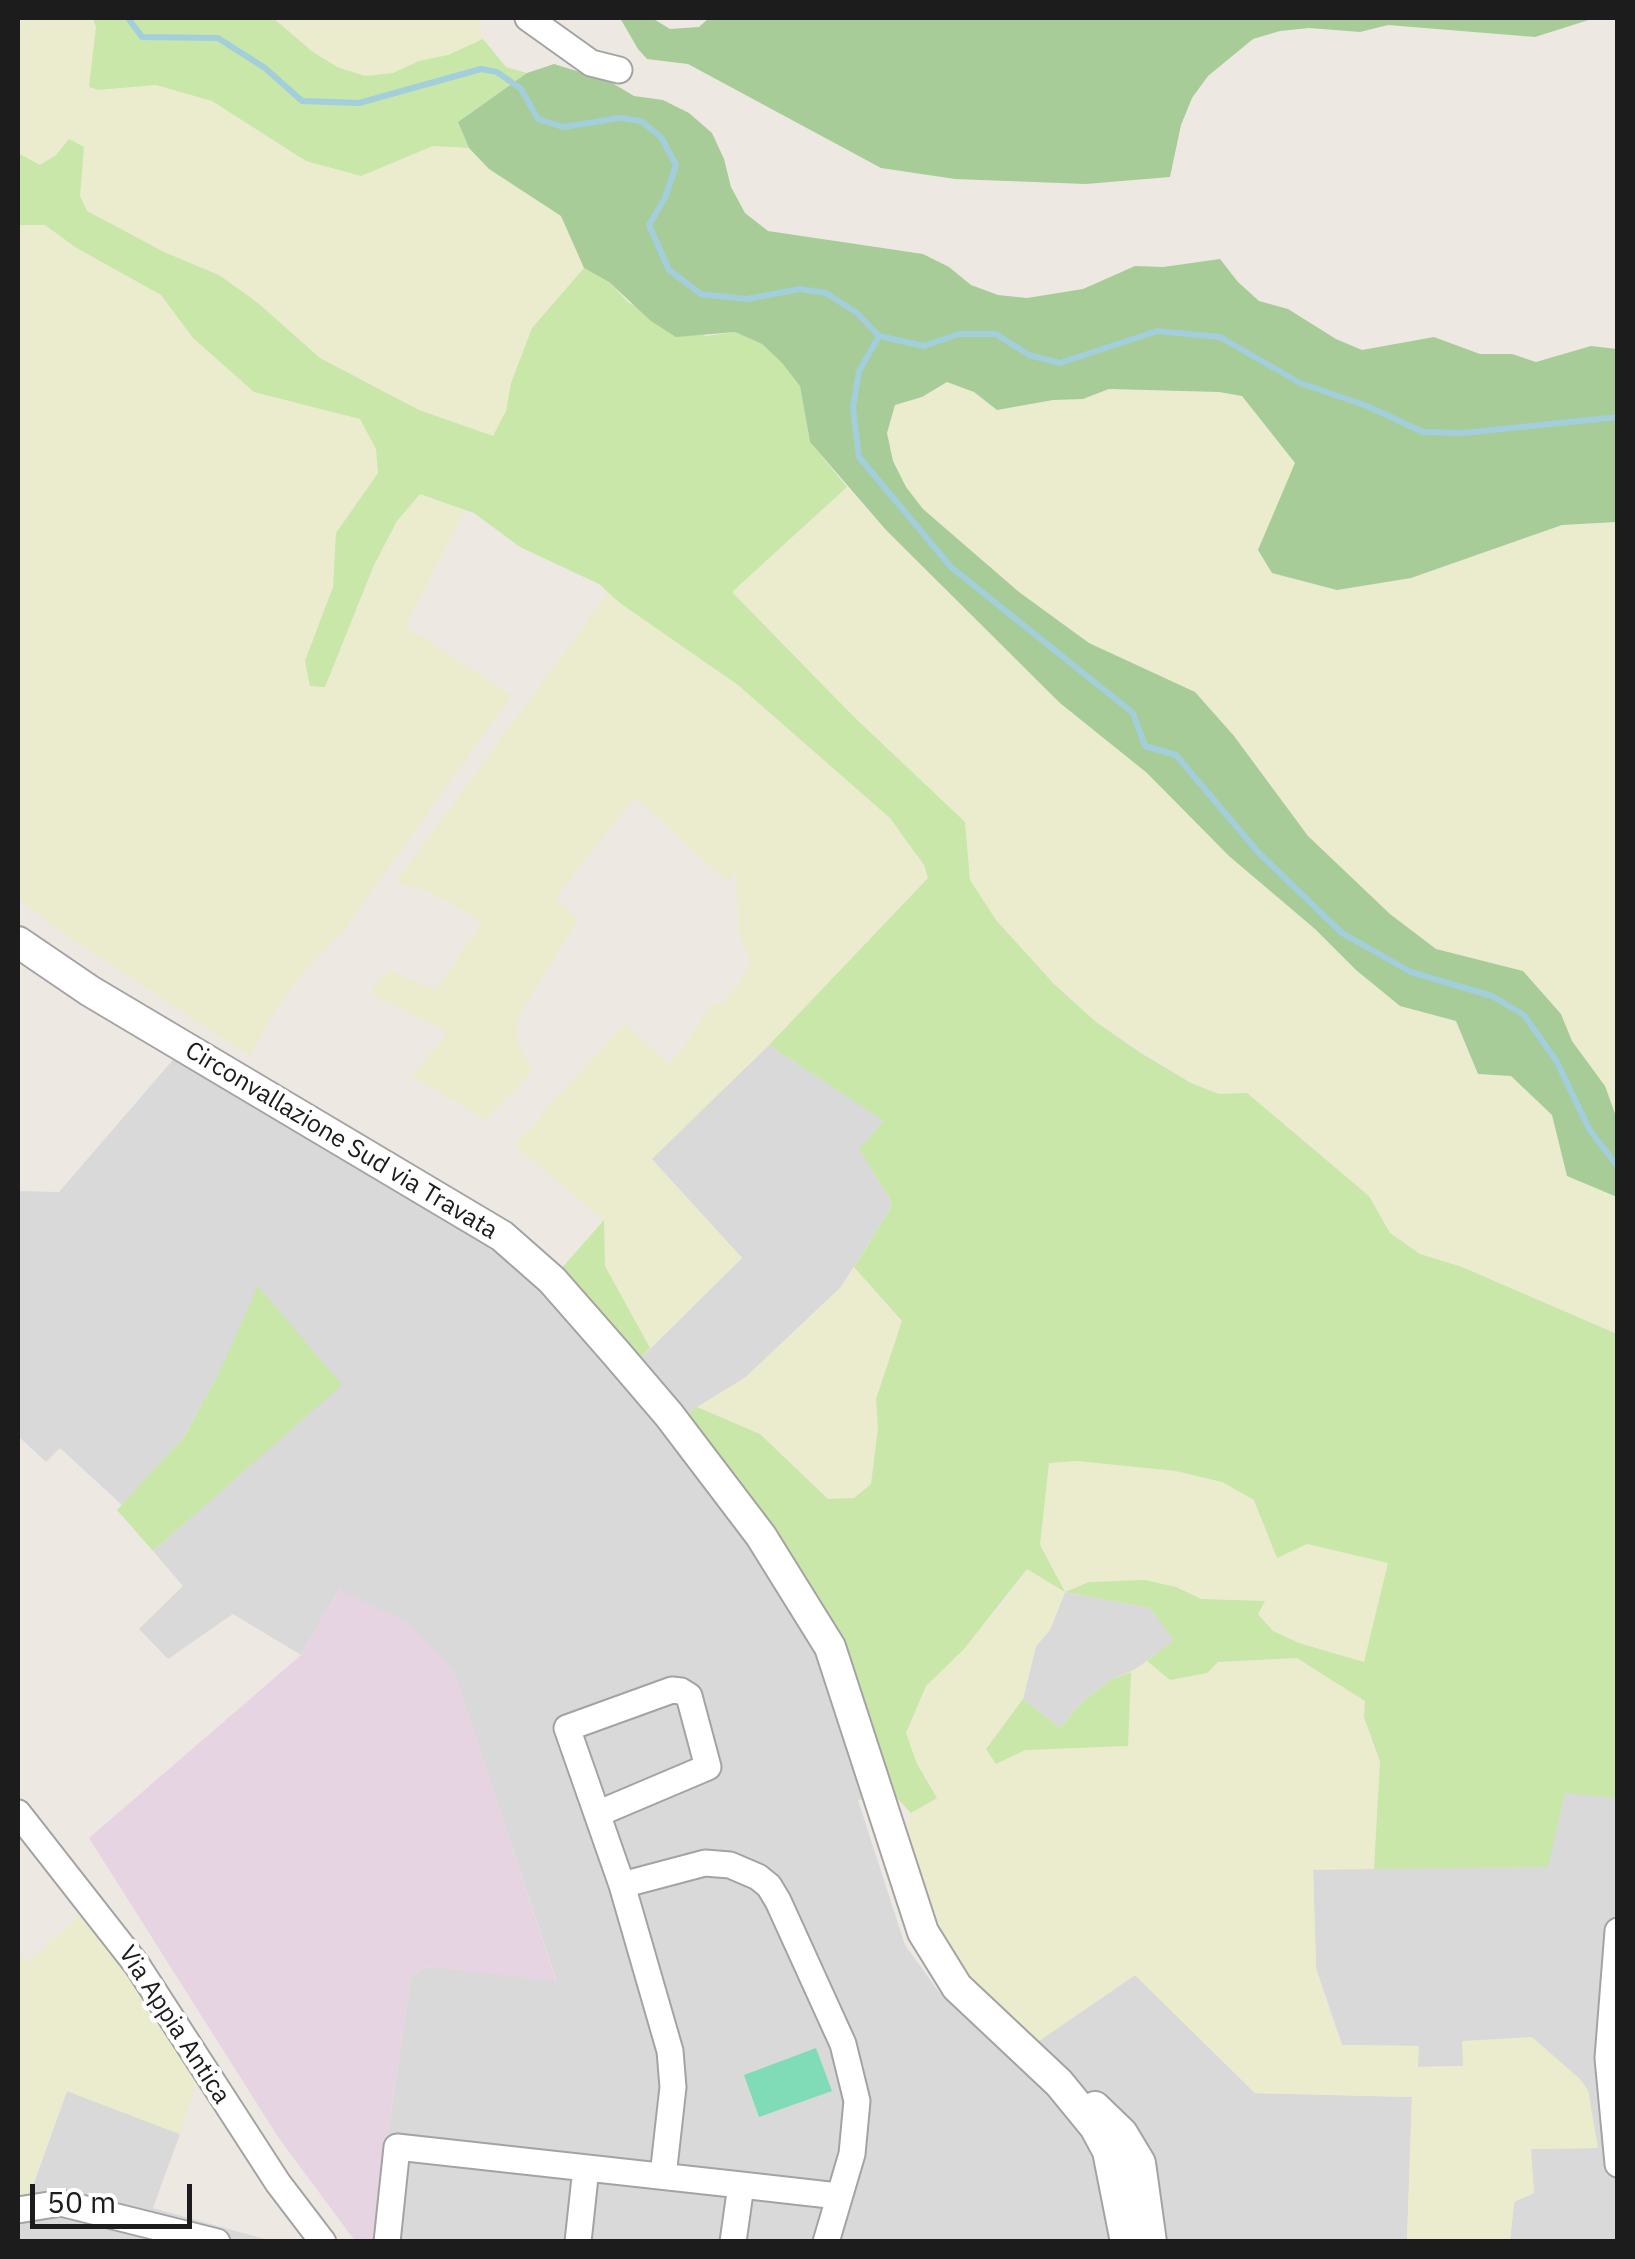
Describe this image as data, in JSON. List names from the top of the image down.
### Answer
{
  "streets": {
    "street": ["Circonvallazione Sud via Travata", "Via Appia Antica"]
  },
  "scale_bar": "50 m"
}
